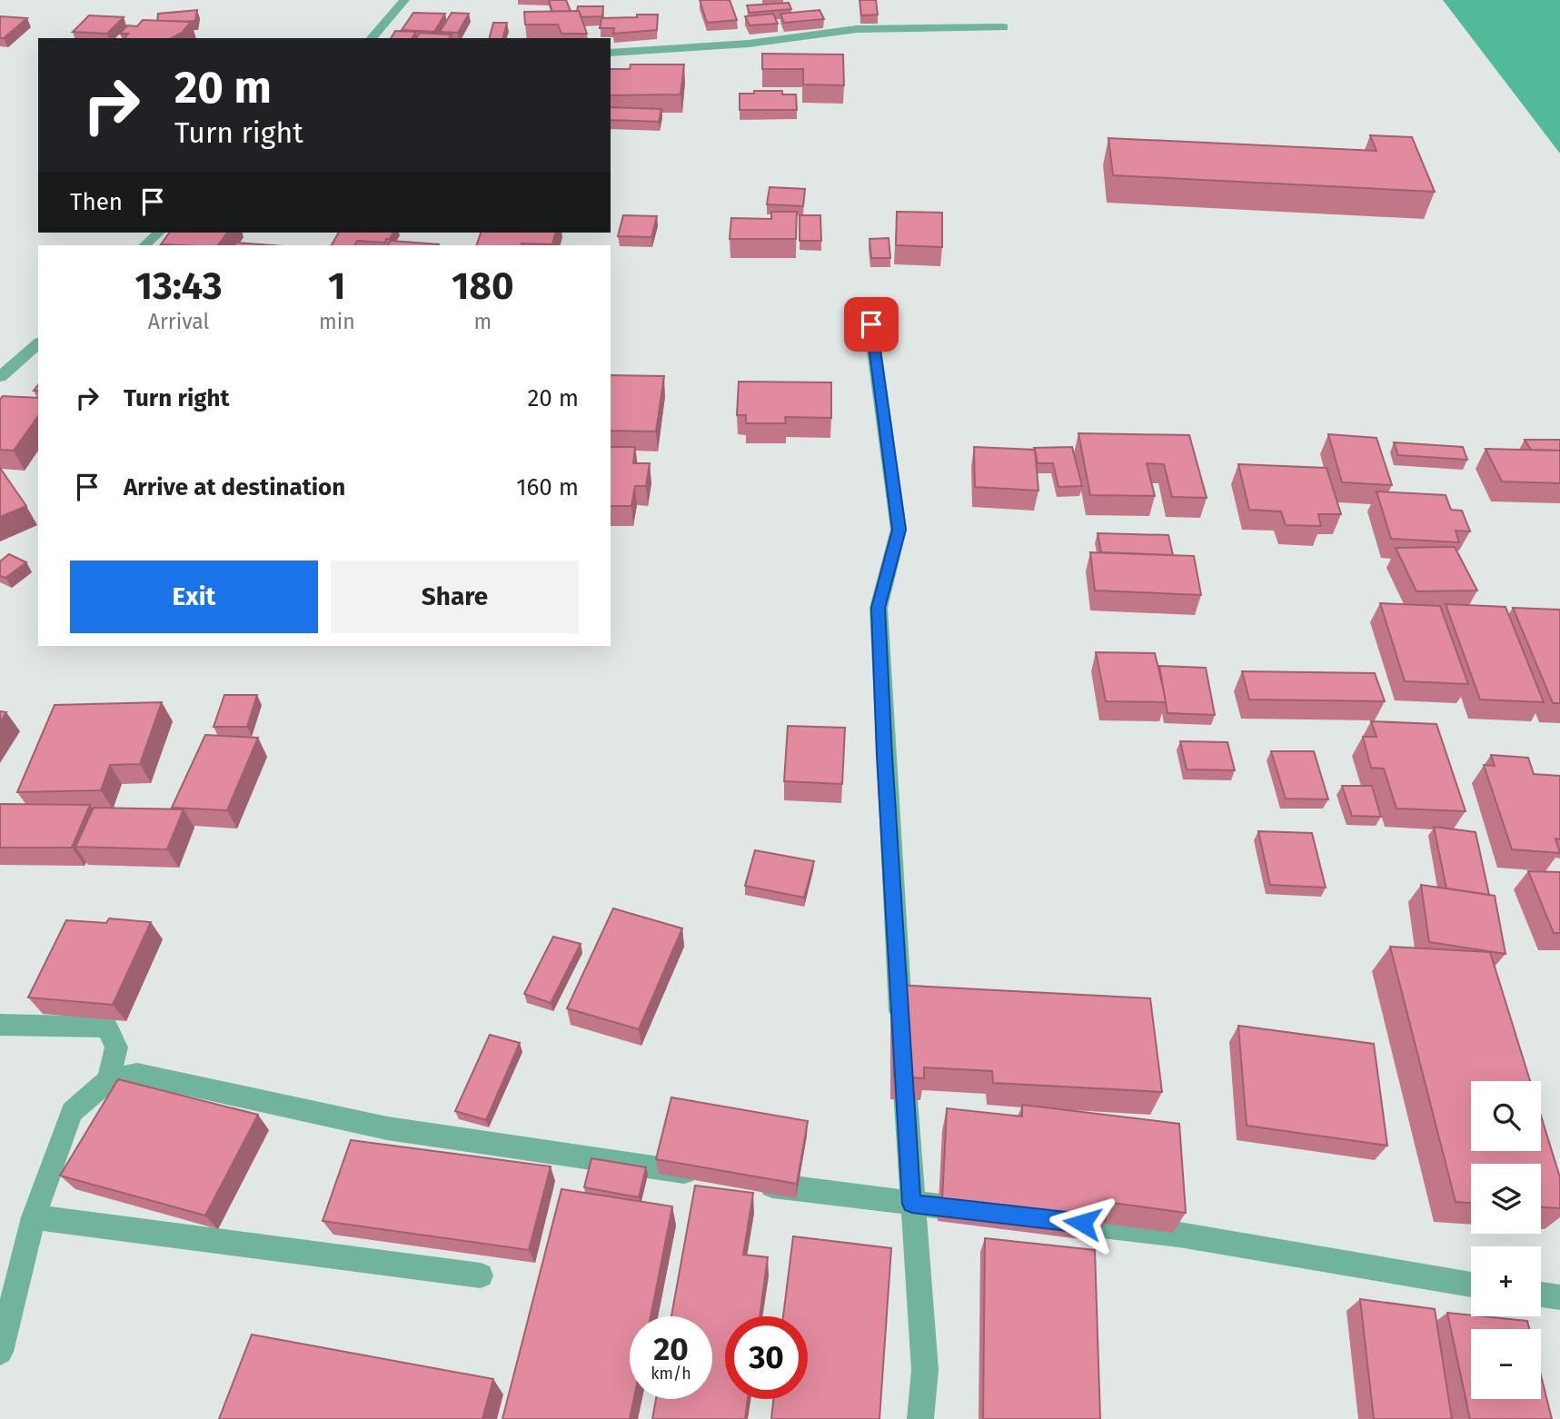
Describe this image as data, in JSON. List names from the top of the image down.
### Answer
{
  "page": {
    "turn": ["20 m", "Turn right"],
    "then": "Then",
    "eta": [
      "13:43",
      "Arrival",
      "1",
      "min",
      "180",
      "m"
    ],
    "list": [
      {
        "name": "Turn right",
        "value": "20 m"
      },
      {
        "name": "Arrive at destination",
        "value": "160 m"
      }
    ],
    "buttons": ["Exit", "Share"],
    "map_buttons": ["+", "−"],
    "speed": "20 km/h",
    "limit": "30"
  }
}
